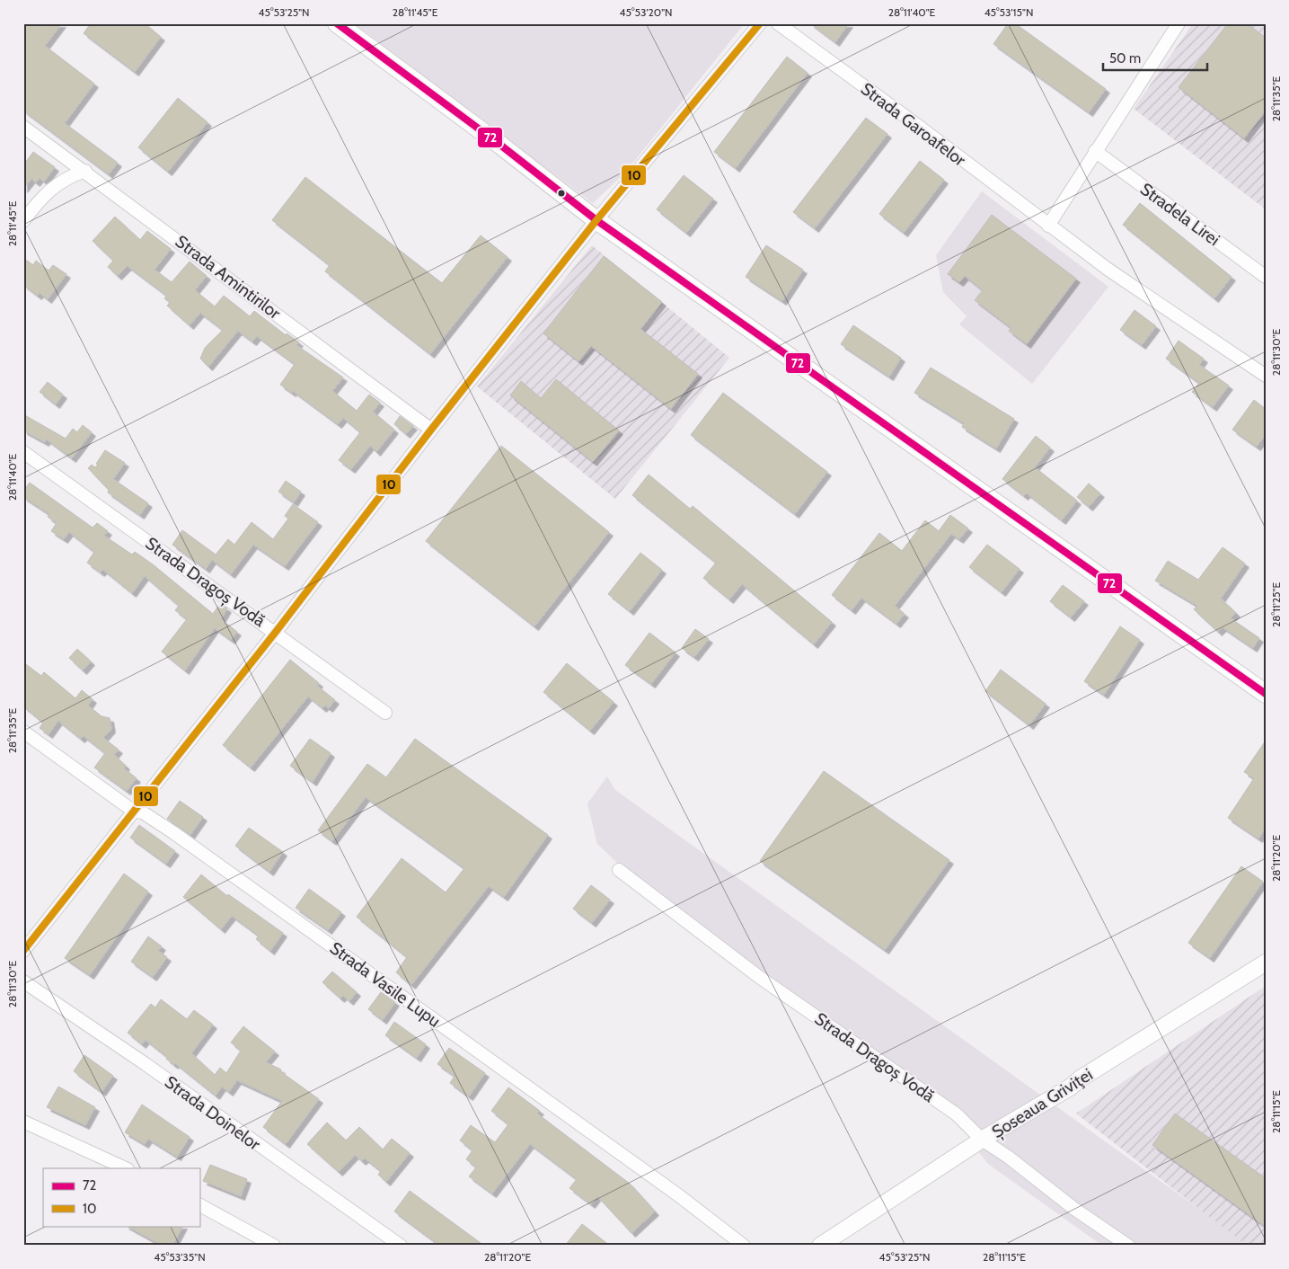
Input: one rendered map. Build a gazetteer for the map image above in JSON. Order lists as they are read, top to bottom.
{
  "streets": {
    "street": [
      "Strada Garoafelor",
      "Stradela Lirei",
      "Strada Amintirilor",
      "Strada Dragoș Vodă",
      "Strada Vasile Lupu",
      "Șoseaua Griviţei",
      "Strada Doinelor"
    ]
  },
  "crossings": [
    ["Strada Dragoș Vodă", "Șoseaua Griviţei"]
  ],
  "lines": ["transit line 72", "transit line 10"],
  "legend": ["72", "10"],
  "scale_bar": "50 m",
  "coordinates": [
    "45°53'25\"N",
    "28°11'45\"E",
    "45°53'20\"N",
    "28°11'40\"E",
    "45°53'15\"N",
    "28°11'35\"E",
    "28°11'30\"E",
    "28°11'25\"E",
    "28°11'20\"E",
    "28°11'15\"E",
    "45°53'35\"N"
  ]
}
